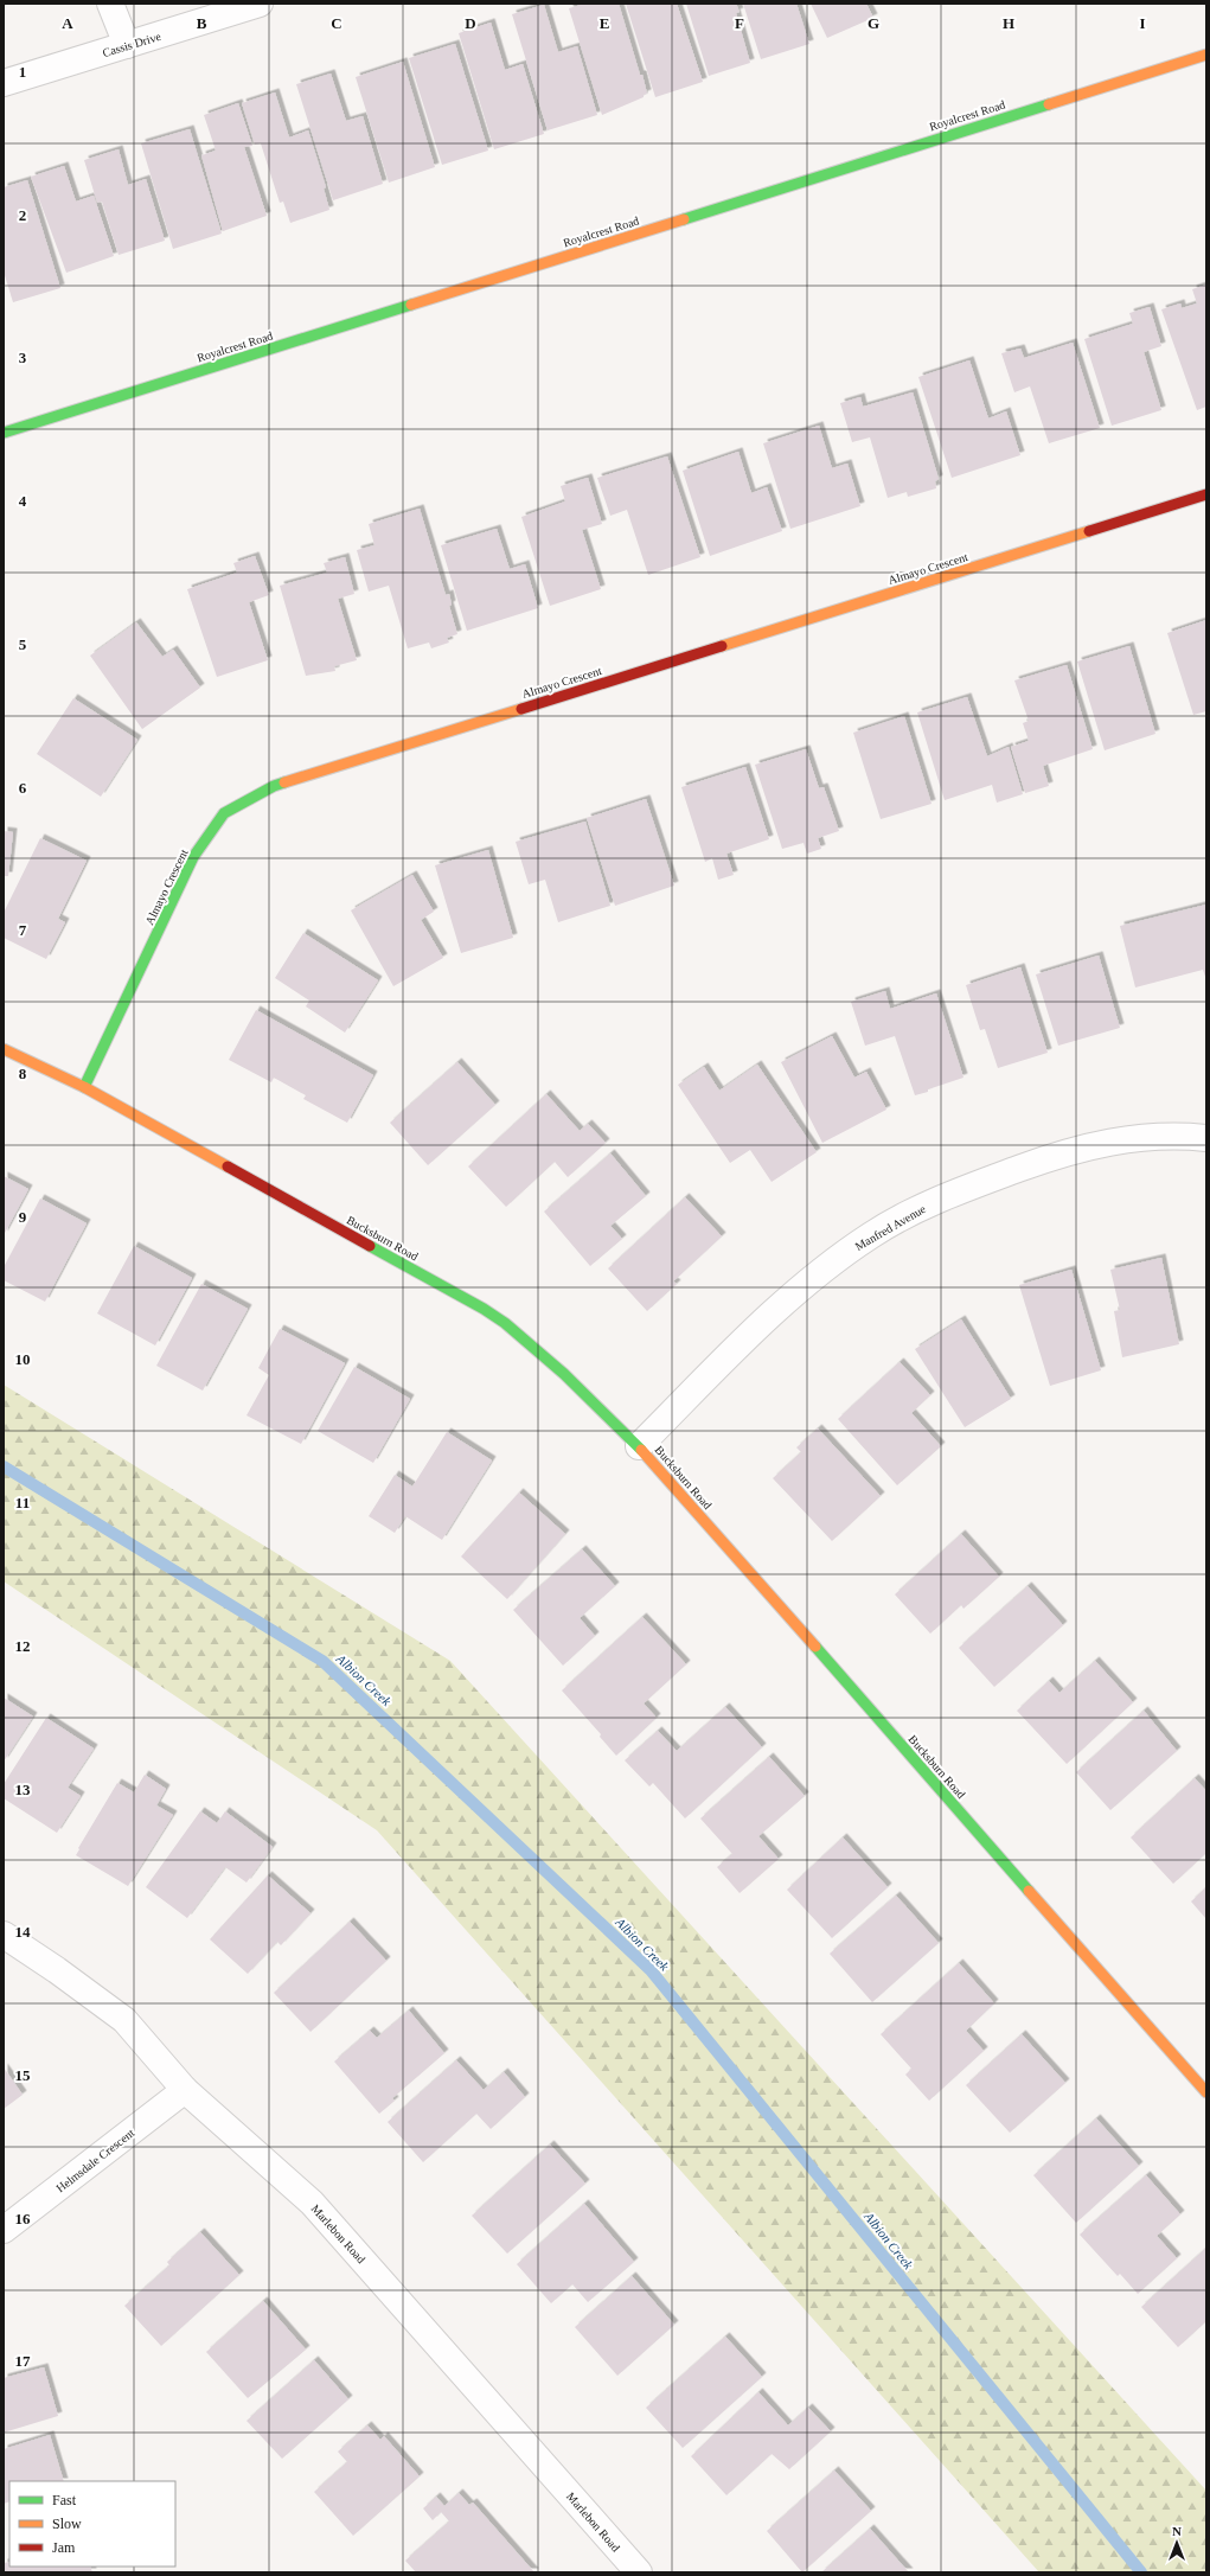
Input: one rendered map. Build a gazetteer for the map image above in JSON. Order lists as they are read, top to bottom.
{
  "streets": {
    "street": [
      "Cassis Drive",
      "Royalcrest Road",
      "Almayo Crescent",
      "Manfred Avenue",
      "Bucksburn Road",
      "Helmsdale Crescent",
      "Marlebon Road"
    ]
  },
  "crossings": [
    ["Almayo Crescent", "Bucksburn Road"],
    ["Manfred Avenue", "Bucksburn Road"],
    ["Helmsdale Crescent", "Marlebon Road"]
  ],
  "water": ["Albion Creek"],
  "legend": ["Fast", "Slow", "Jam"],
  "north": "top",
  "grid": {
    "columns": [
      "A",
      "B",
      "C",
      "D",
      "E",
      "F",
      "G",
      "H",
      "I"
    ],
    "rows": [
      "1",
      "2",
      "3",
      "4",
      "5",
      "6",
      "7",
      "8",
      "9",
      "10",
      "11",
      "12",
      "13",
      "14",
      "15",
      "16",
      "17"
    ]
  }
}
